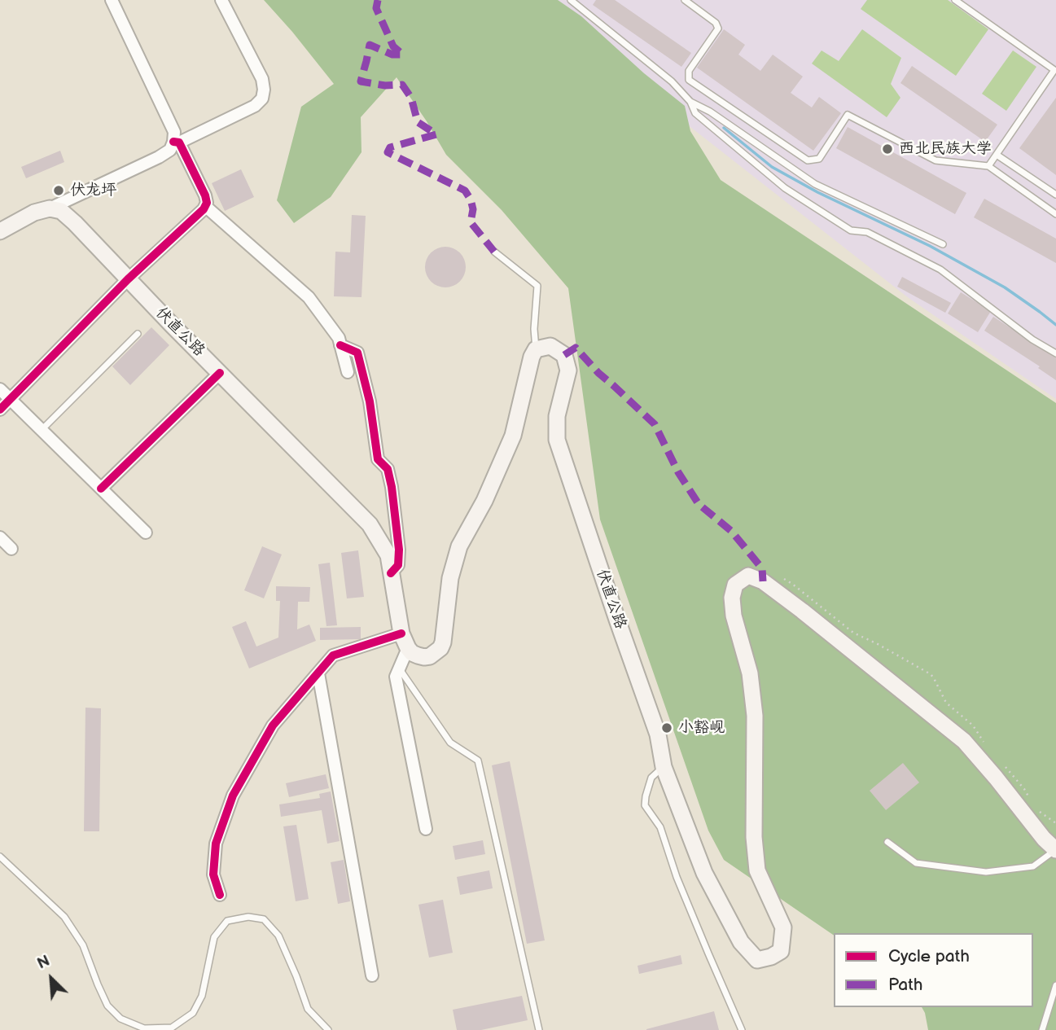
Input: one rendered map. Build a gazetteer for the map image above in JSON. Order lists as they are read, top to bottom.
{
  "streets": {
    "main road": ["伏直公路"]
  },
  "places": ["西北民族大学", "伏龙坪", "小豁岘"],
  "legend": ["Cycle path", "Path"],
  "north": "top left"
}
